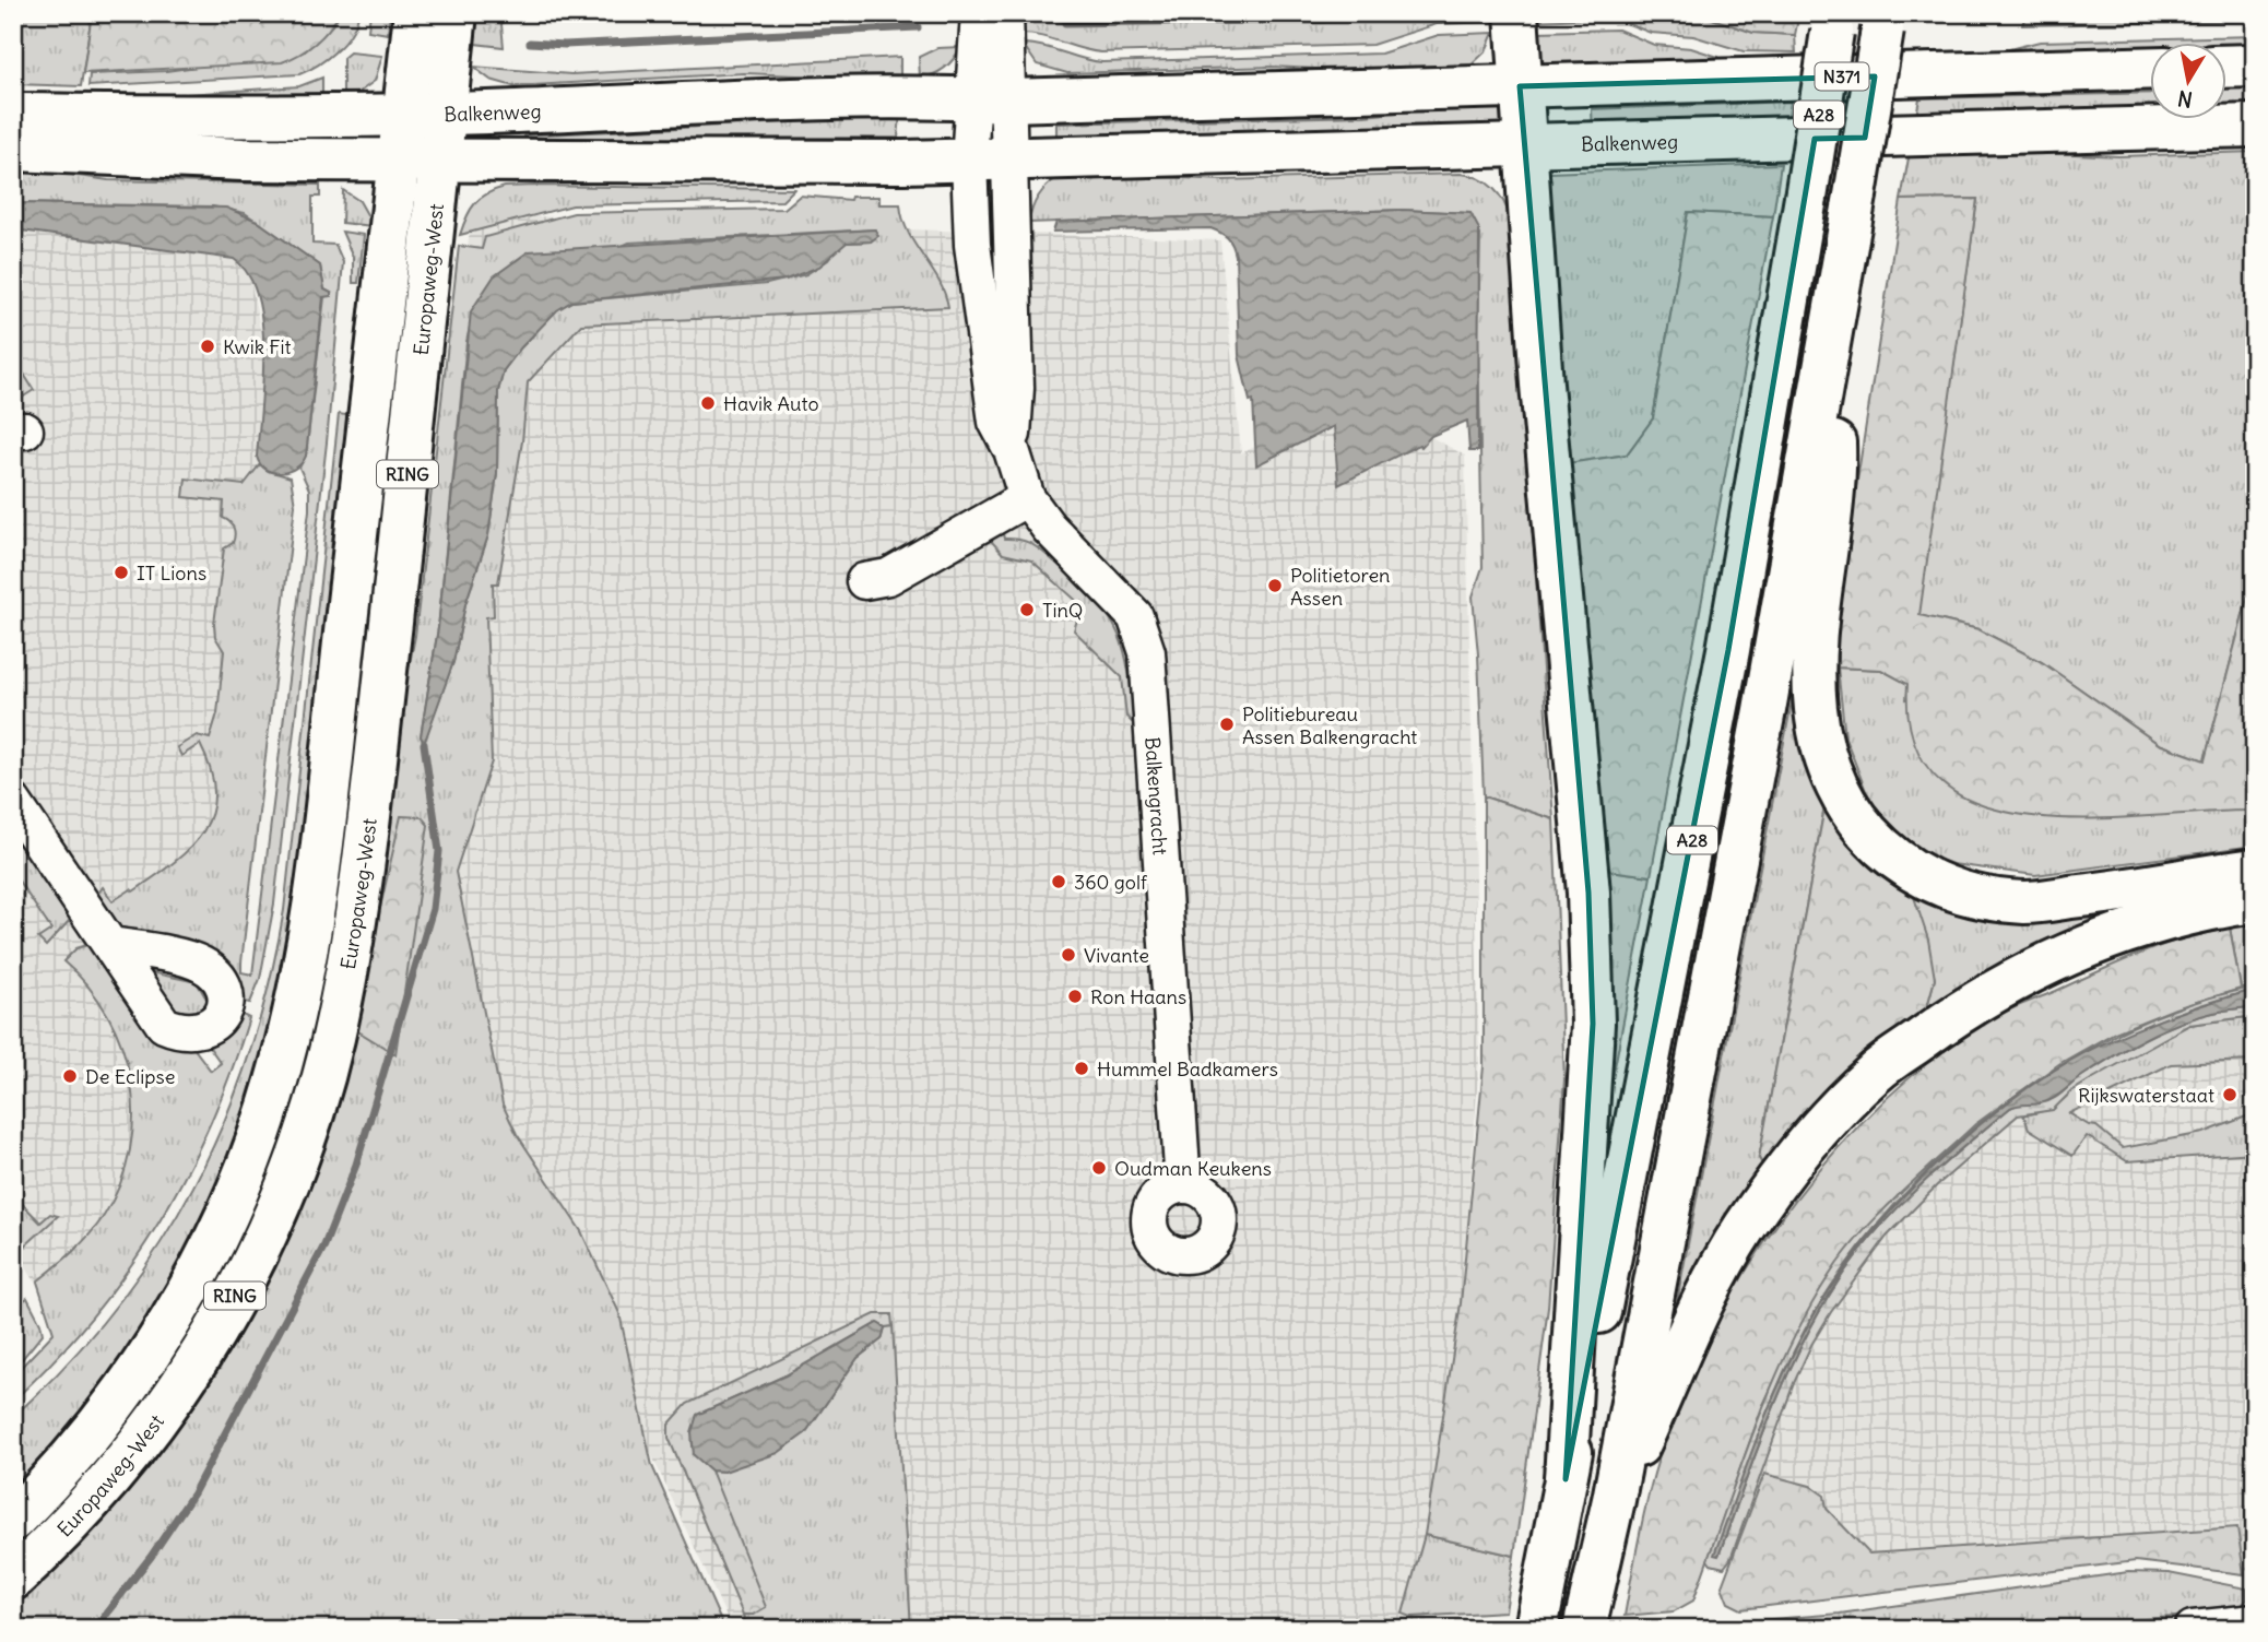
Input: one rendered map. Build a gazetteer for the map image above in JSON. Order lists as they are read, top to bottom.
{
  "streets": {
    "main road": [
      "N371",
      "Balkenweg",
      "A28",
      "Europaweg-West",
      "RING"
    ],
    "street": ["Balkengracht"]
  },
  "crossings": [
    ["Balkenweg", "A28"],
    ["Balkenweg", "Europaweg-West"],
    ["Balkenweg", "RING"],
    ["Balkenweg", "Balkengracht"],
    ["Europaweg-West", "RING"]
  ],
  "places": [
    "Kwik Fit",
    "Havik Auto",
    "IT Lions",
    "Politietoren Assen",
    "TinQ",
    "Politiebureau Assen Balkengracht",
    "360 golf",
    "Vivante",
    "Ron Haans",
    "Hummel Badkamers",
    "De Eclipse",
    "Rijkswaterstaat",
    "Oudman Keukens"
  ],
  "north": "bottom"
}
